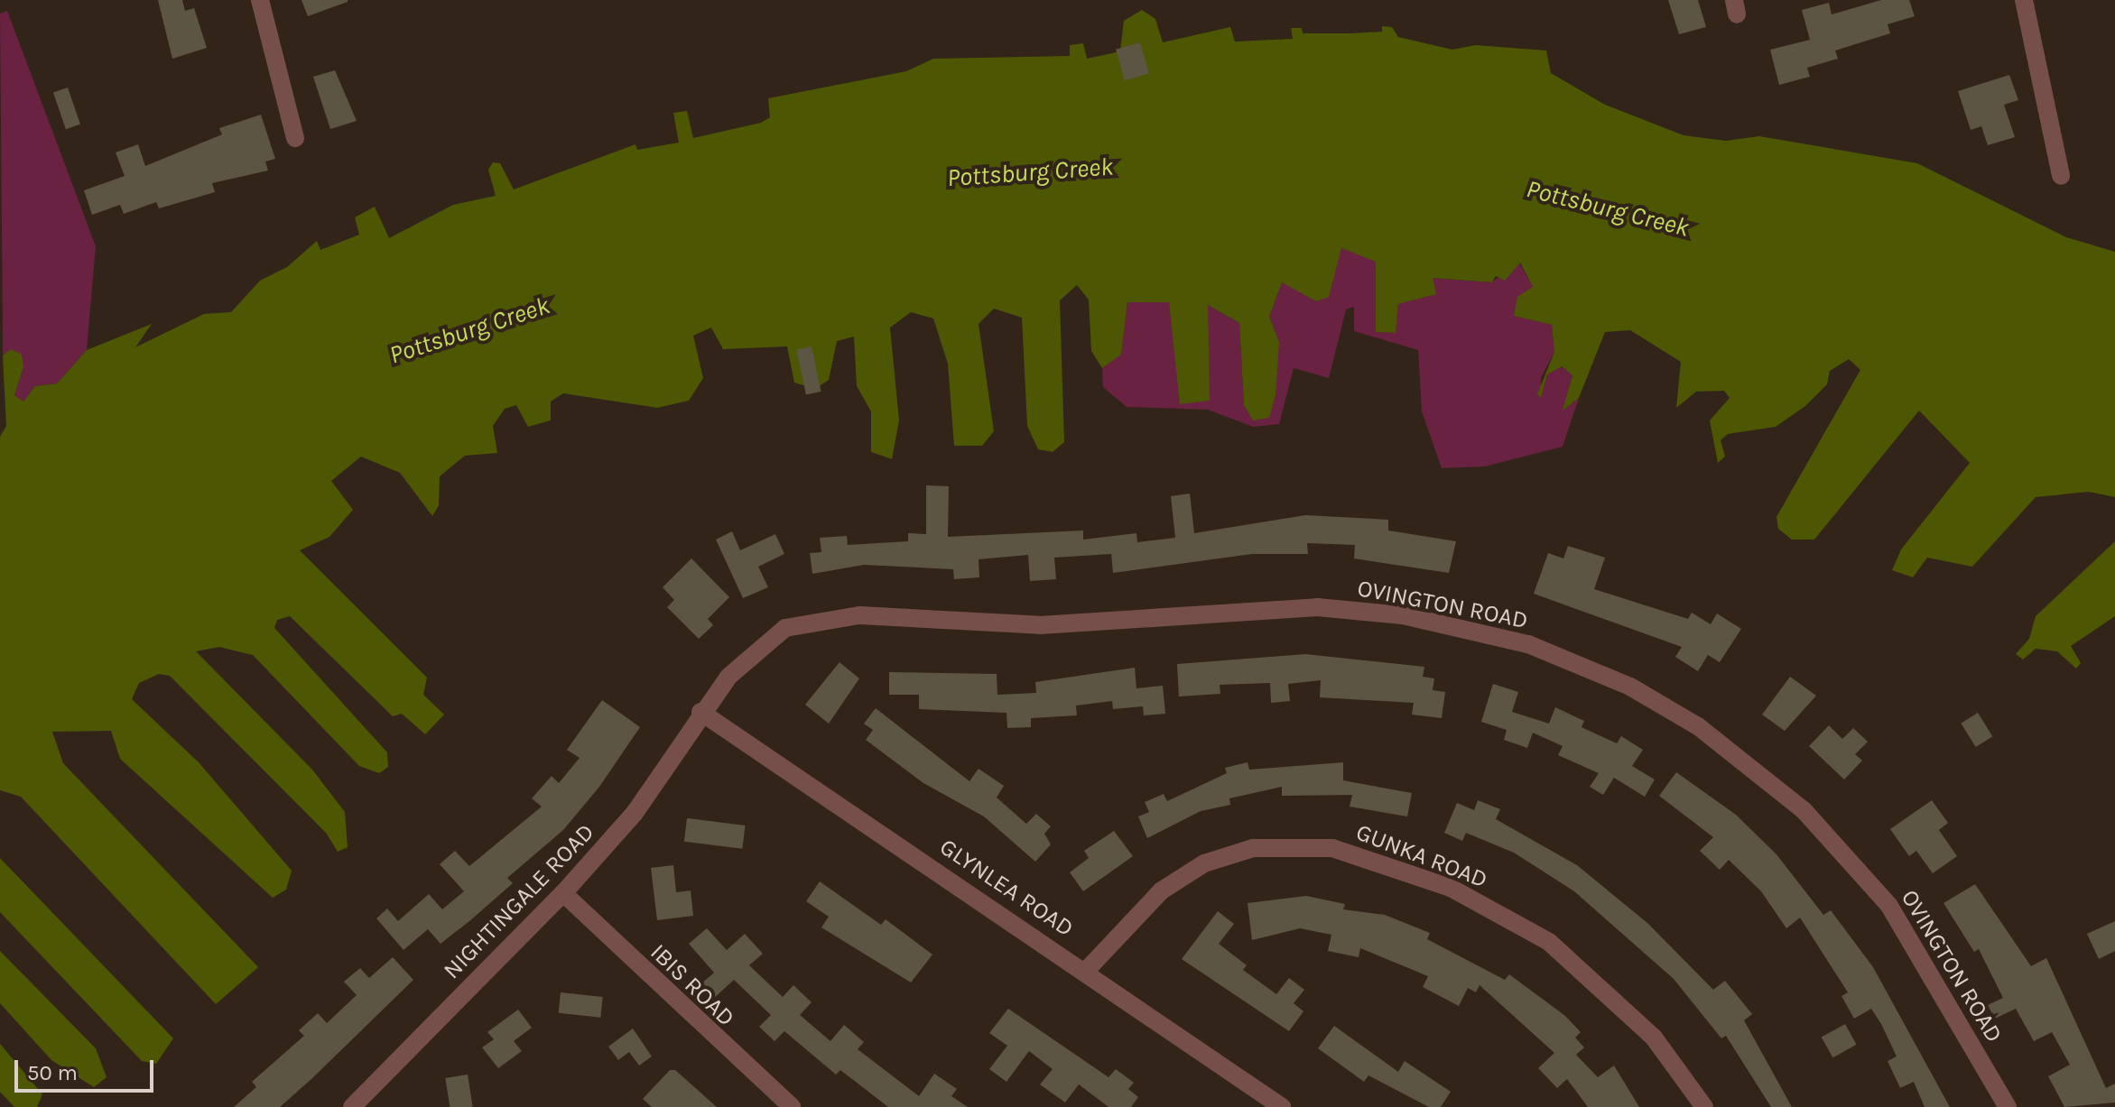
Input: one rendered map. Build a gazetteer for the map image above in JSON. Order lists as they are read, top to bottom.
{
  "streets": {
    "street": [
      "OVINGTON ROAD",
      "GUNKA ROAD",
      "GLYNLEA ROAD",
      "NIGHTINGALE ROAD",
      "IBIS ROAD"
    ]
  },
  "crossings": [
    ["OVINGTON ROAD", "GLYNLEA ROAD"],
    ["OVINGTON ROAD", "NIGHTINGALE ROAD"],
    ["GUNKA ROAD", "GLYNLEA ROAD"],
    ["GLYNLEA ROAD", "NIGHTINGALE ROAD"],
    ["NIGHTINGALE ROAD", "IBIS ROAD"]
  ],
  "water": ["Pottsburg Creek"],
  "scale_bar": "50 m"
}
